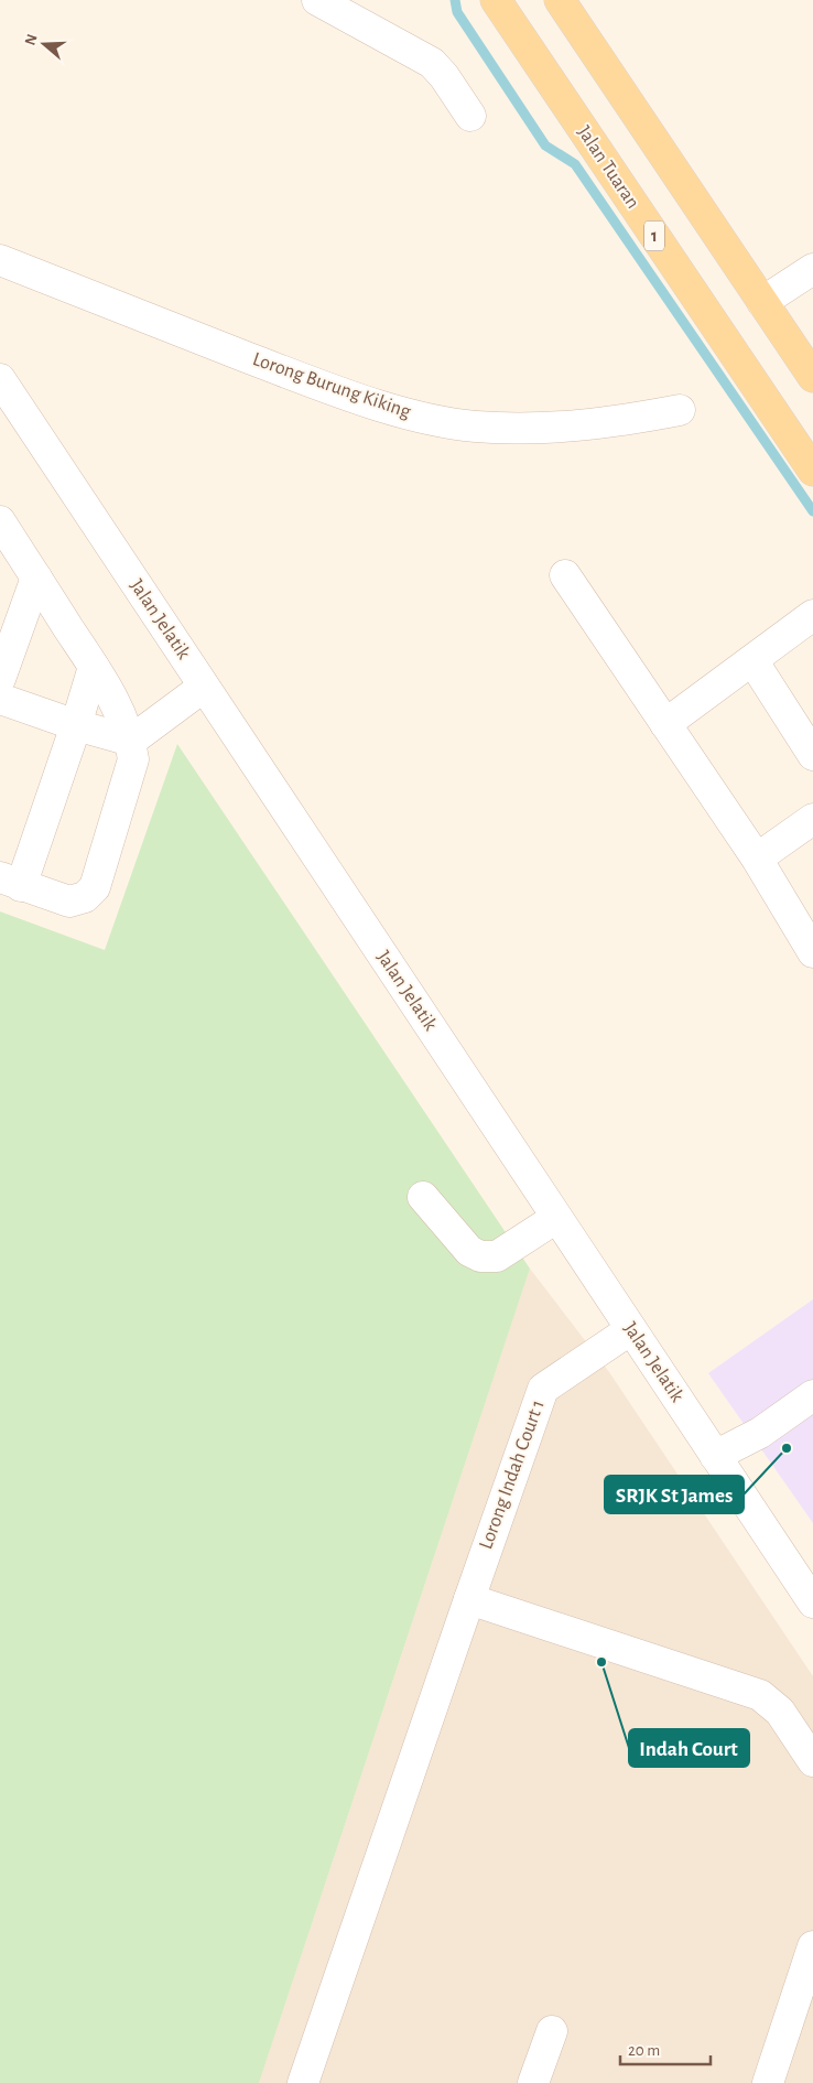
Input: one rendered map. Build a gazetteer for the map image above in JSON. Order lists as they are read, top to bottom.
{
  "streets": {
    "main road": ["Jalan Tuaran", "1"],
    "street": ["Lorong Burung Kiking", "Jalan Jelatik", "Lorong Indah Court 1"]
  },
  "crossings": [
    ["Jalan Jelatik", "Lorong Indah Court 1"]
  ],
  "places": ["SRJK St James", "Indah Court"],
  "scale_bar": "20 m",
  "north": "left"
}
